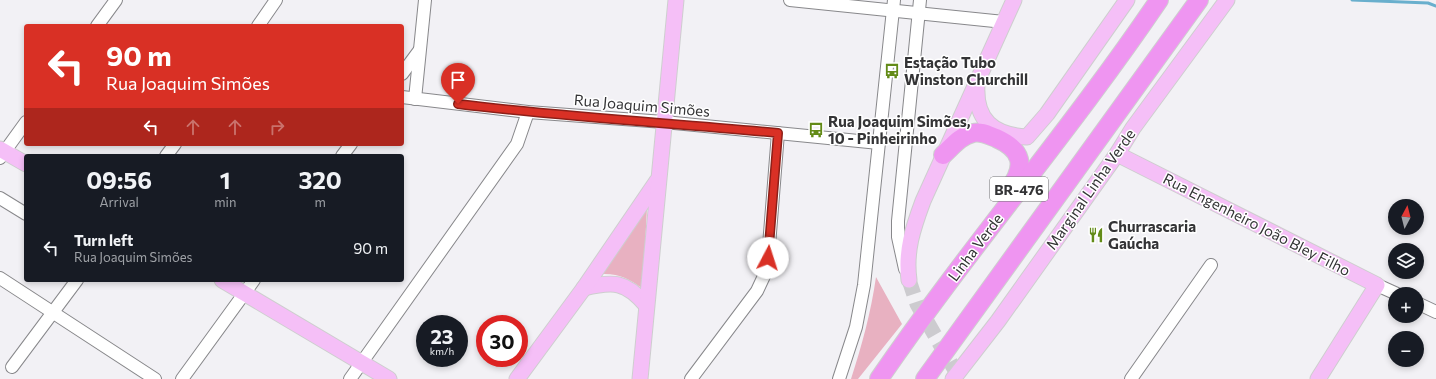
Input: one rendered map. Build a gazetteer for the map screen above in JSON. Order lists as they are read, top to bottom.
{
  "streets": {
    "highway": ["BR-476", "Linha Verde"],
    "main road": ["Marginal Linha Verde", "Rua Engenheiro João Bley Filho"],
    "street": ["Rua Joaquim Simões"]
  },
  "crossings": [
    ["Marginal Linha Verde", "Rua Engenheiro João Bley Filho"]
  ],
  "places": {
    "bus stop": ["Estação Tubo Winston Churchill", "Rua Joaquim Simões, 10 - Pinheirinho"],
    "restaurant": ["Churrascaria Gaúcha"]
  },
  "north": "top",
  "page": {
    "turn": ["90 m", "Rua Joaquim Simões"],
    "eta": [
      "09:56",
      "Arrival",
      "1",
      "min",
      "320",
      "m"
    ],
    "map_buttons": ["+", "−"],
    "list": [
      {
        "name": "Turn left",
        "note": "Rua Joaquim Simões",
        "value": "90 m"
      }
    ],
    "speed": "23 km/h",
    "limit": "30"
  }
}
